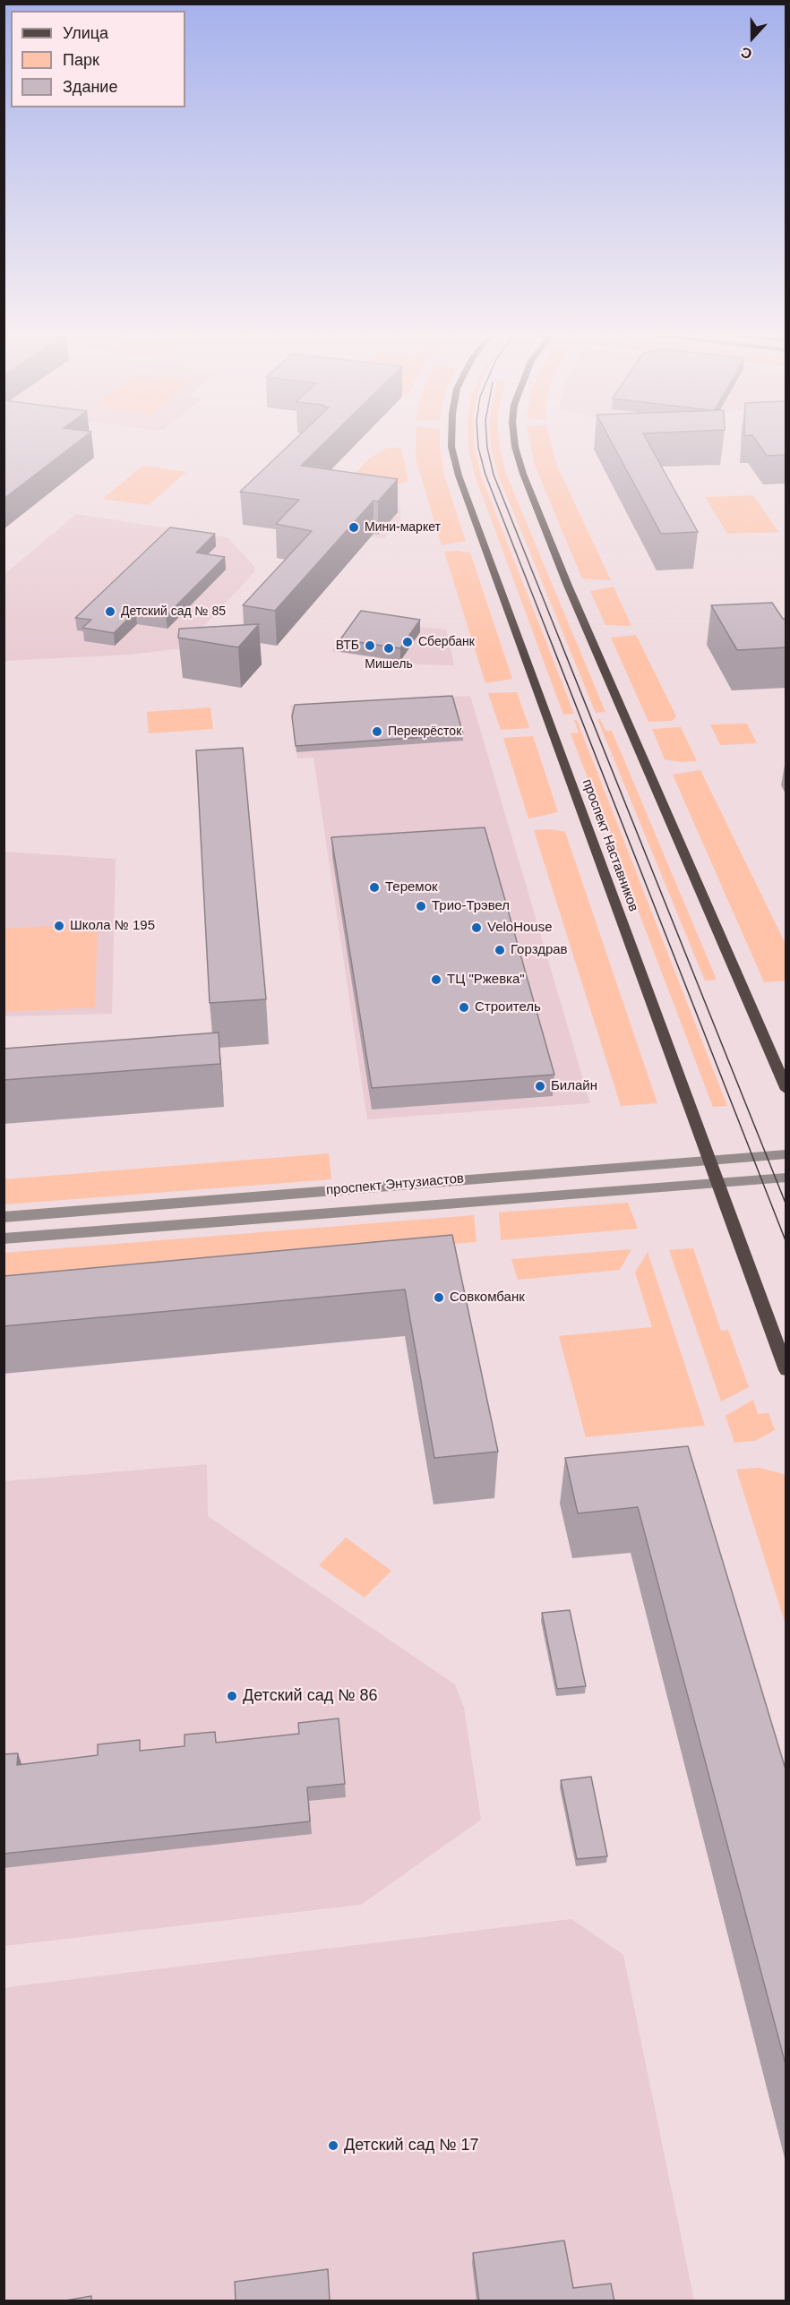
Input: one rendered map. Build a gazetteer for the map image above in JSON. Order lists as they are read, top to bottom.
{
  "streets": {
    "main road": ["проспект Наставников"],
    "street": ["проспект Энтузиастов"]
  },
  "crossings": [
    ["проспект Наставников", "проспект Энтузиастов"]
  ],
  "places": [
    "Мини-маркет",
    "Детский сад № 85",
    "Сбербанк",
    "ВТБ",
    "Мишель",
    "Перекрёсток",
    "Теремок",
    "Трио-Трэвел",
    "Школа № 195",
    "VeloHouse",
    "Горздрав",
    "ТЦ \"Ржевка\"",
    "Строитель",
    "Билайн",
    "Совкомбанк",
    "Детский сад № 86",
    "Детский сад № 17"
  ],
  "legend": ["Улица", "Парк", "Здание"],
  "north": "bottom"
}
